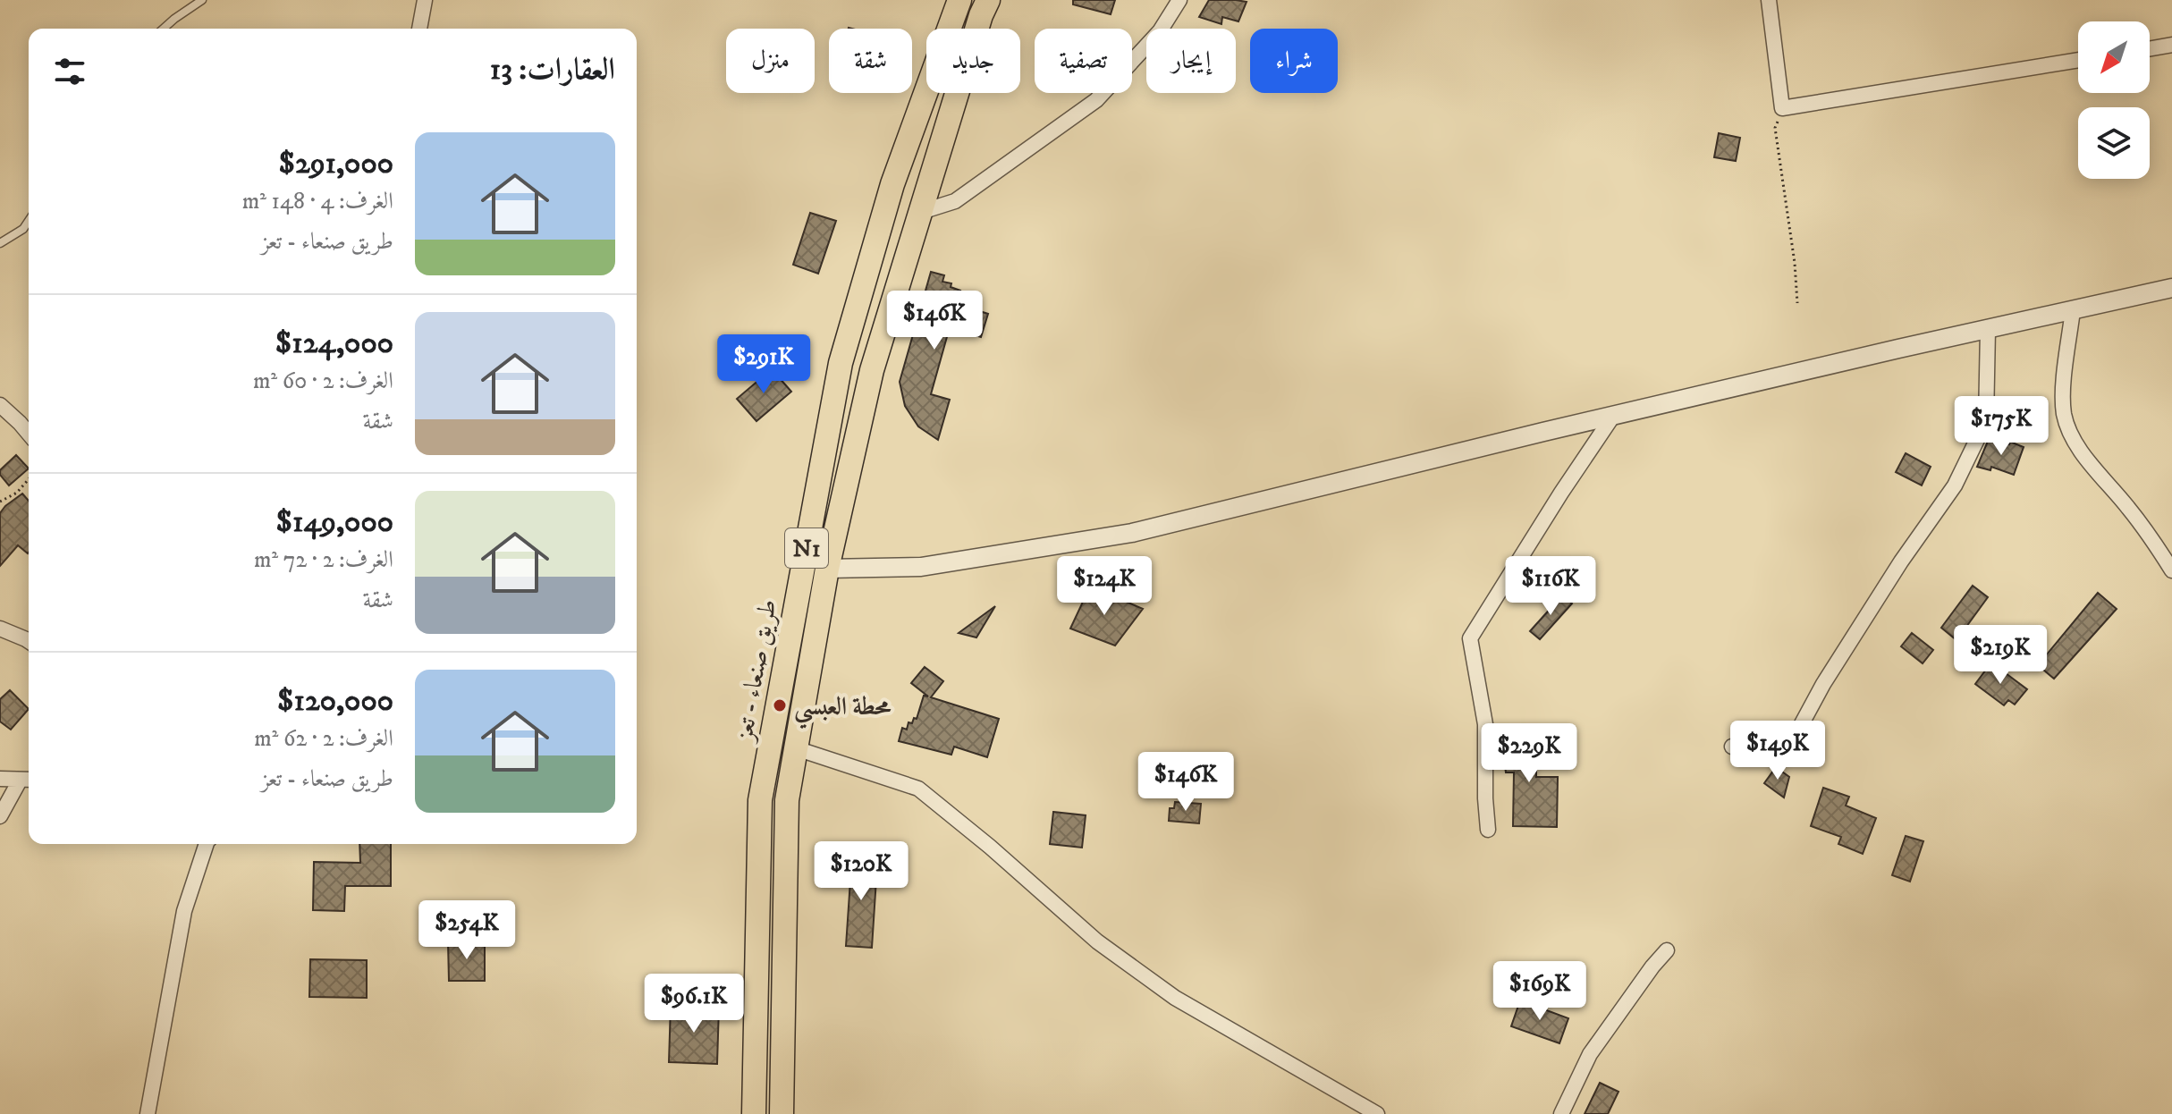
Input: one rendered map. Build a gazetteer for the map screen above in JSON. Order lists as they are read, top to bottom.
{
  "streets": {
    "highway": ["N1", "طريق صنعاء - تعز"]
  },
  "places": ["محطة العبسي"],
  "north": "bottom left",
  "page": {
    "chip": [
      "شراء",
      "إيجار",
      "تصفية",
      "جديد",
      "شقة",
      "منزل"
    ],
    "heading": "العقارات: 13",
    "list": [
      {
        "name": "$291,000",
        "note": "الغرف: 4 · 148 m² · طريق صنعاء - تعز"
      },
      {
        "name": "$124,000",
        "note": "الغرف: 2 · 60 m² · شقة"
      },
      {
        "name": "$149,000",
        "note": "الغرف: 2 · 72 m² · شقة"
      },
      {
        "name": "$120,000",
        "note": "الغرف: 2 · 62 m² · طريق صنعاء - تعز"
      }
    ],
    "price": [
      "$146K",
      "$291K",
      "$175K",
      "$124K",
      "$116K",
      "$219K",
      "$149K",
      "$229K",
      "$146K",
      "$120K",
      "$254K",
      "$169K",
      "$96.1K"
    ]
  }
}
